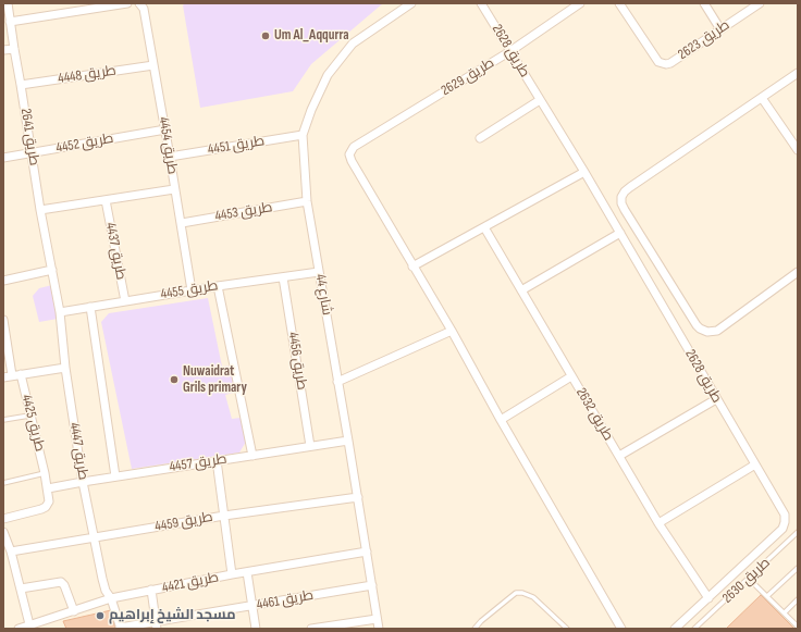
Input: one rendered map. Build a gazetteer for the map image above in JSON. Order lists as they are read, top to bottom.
{
  "streets": {
    "street": [
      "طريق 2623",
      "طريق 2628",
      "طريق 4448",
      "طريق 2629",
      "طريق 2641",
      "طريق 4452",
      "طريق 4454",
      "طريق 4451",
      "طريق 4453",
      "طريق 4437",
      "طريق 4455",
      "شارع 44",
      "طريق 4456",
      "طريق 2632",
      "طريق 4425",
      "طريق 4447",
      "طريق 4457",
      "طريق 4459",
      "طريق 4421",
      "طريق 4461"
    ],
    "lane": ["طريق 2630"]
  },
  "crossings": [
    ["طريق 2628", "طريق 2629"],
    ["طريق 2628", "طريق 2632"],
    ["طريق 4448", "طريق 2641"],
    ["طريق 4448", "طريق 4454"],
    ["طريق 2641", "طريق 4452"],
    ["طريق 2641", "طريق 4447"],
    ["طريق 4452", "طريق 4454"],
    ["طريق 4454", "طريق 4451"],
    ["طريق 4454", "طريق 4453"],
    ["طريق 4454", "طريق 4455"],
    ["طريق 4451", "شارع 44"],
    ["طريق 4453", "شارع 44"],
    ["طريق 4437", "طريق 4455"],
    ["طريق 4455", "شارع 44"],
    ["طريق 4455", "طريق 4456"],
    ["طريق 4455", "طريق 4447"],
    ["شارع 44", "طريق 4457"],
    ["شارع 44", "طريق 4459"],
    ["شارع 44", "طريق 4421"],
    ["شارع 44", "طريق 4461"],
    ["طريق 4456", "طريق 4457"],
    ["طريق 4425", "طريق 4457"],
    ["طريق 4447", "طريق 4457"],
    ["طريق 4447", "طريق 4459"],
    ["طريق 4447", "طريق 4421"],
    ["طريق 4447", "طريق 4461"]
  ],
  "places": ["Um Al_Aqqurra", "Nuwaidrat Grils primary", "مسجد الشيخ إبراهيم"]
}
